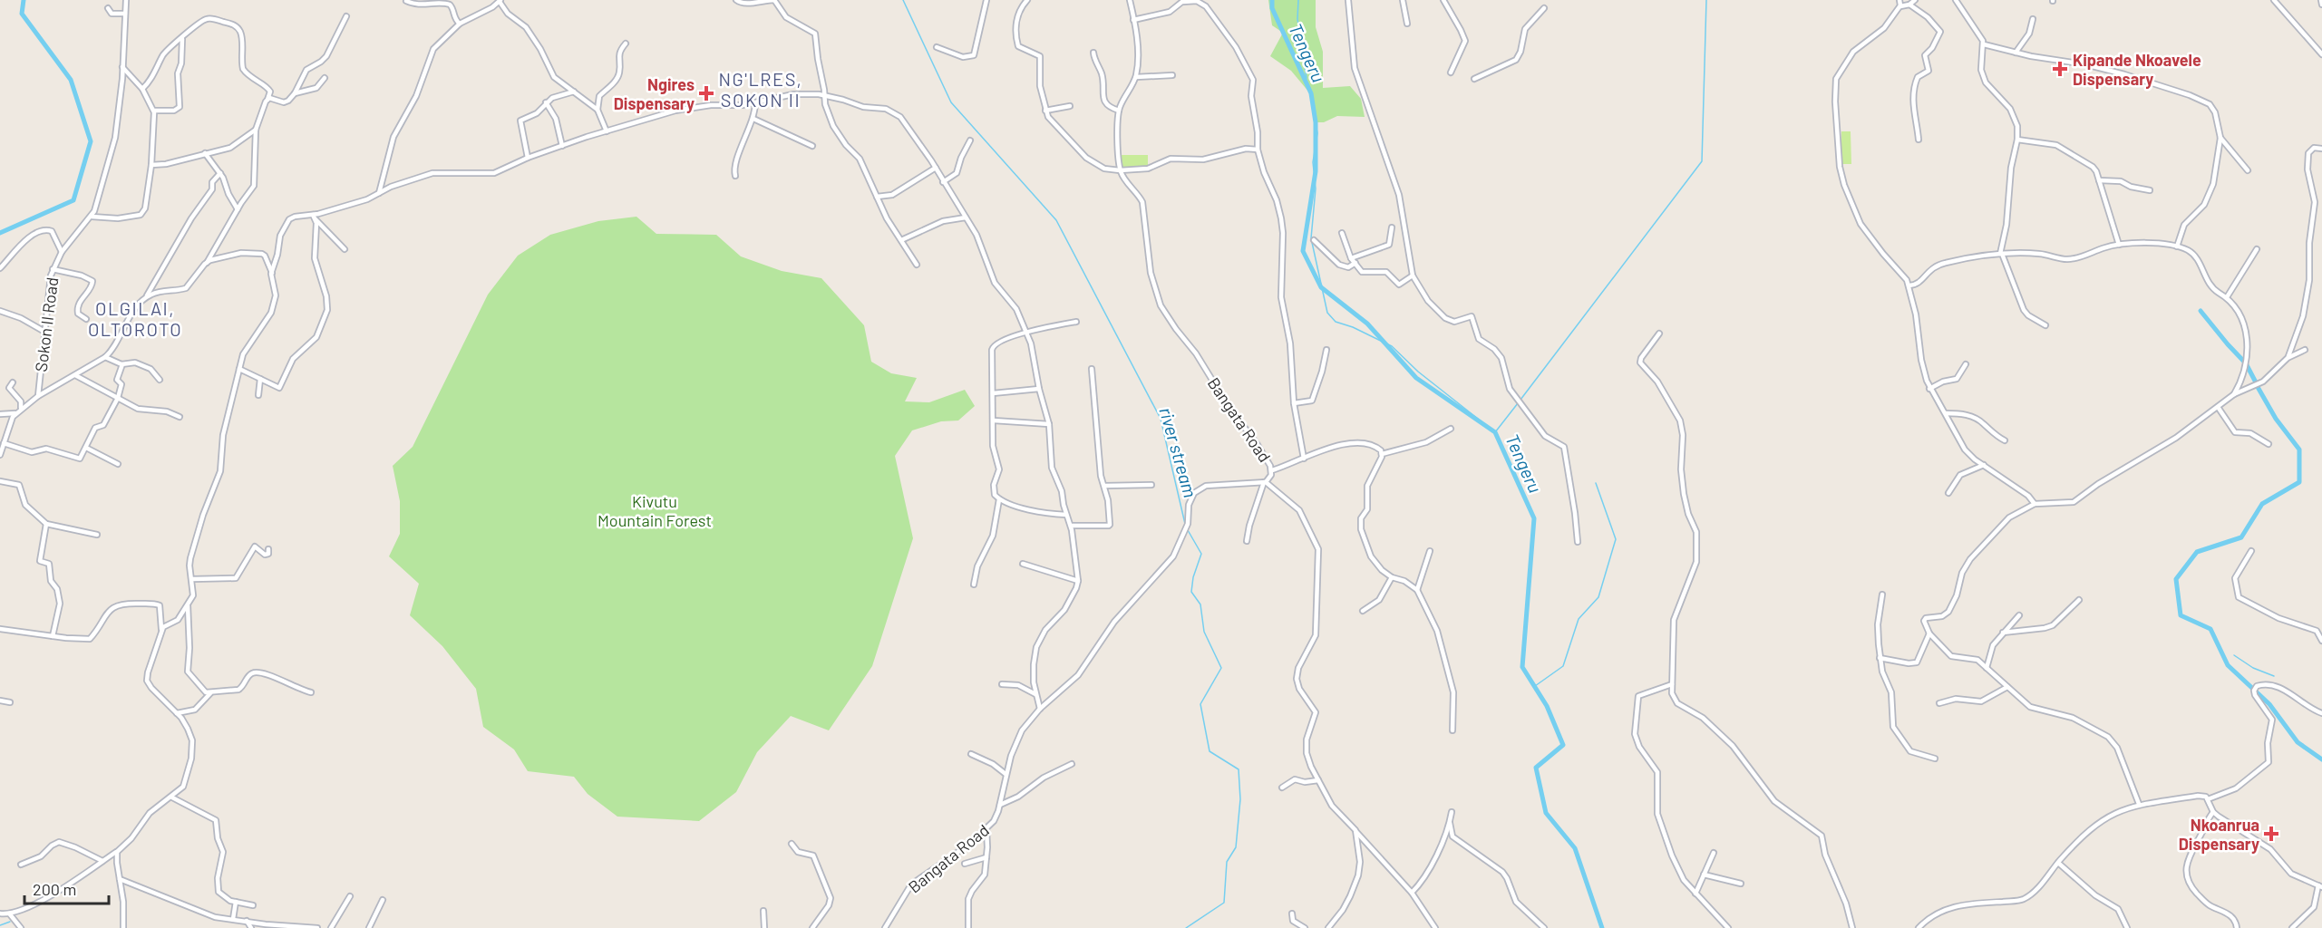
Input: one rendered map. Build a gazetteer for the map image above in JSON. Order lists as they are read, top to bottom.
{
  "streets": {
    "street": ["Sokon II Road", "Bangata Road"]
  },
  "districts": ["NG'LRES, SOKON II", "OLGILAI, OLTOROTO"],
  "water": ["Tengeru", "river stream"],
  "parks": ["Kivutu Mountain Forest"],
  "places": {
    "health": ["Kipande Nkoavele Dispensary", "Ngires Dispensary", "Nkoanrua Dispensary"]
  },
  "scale_bar": "200 m"
}
